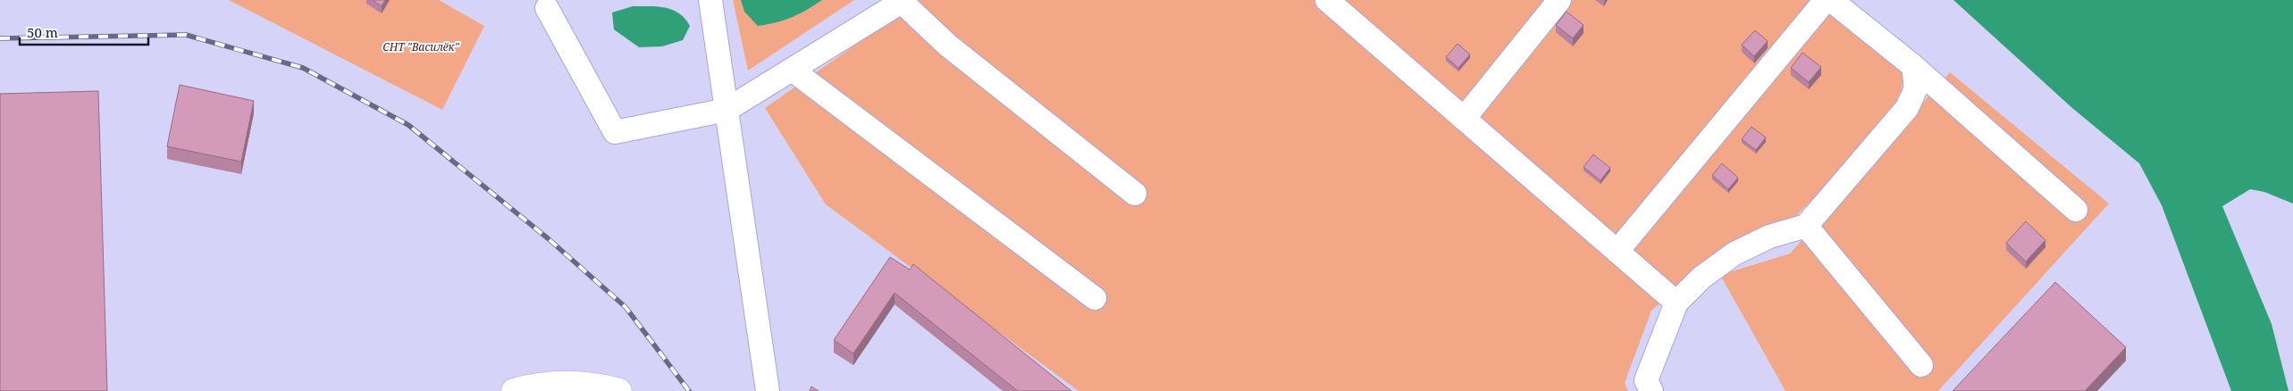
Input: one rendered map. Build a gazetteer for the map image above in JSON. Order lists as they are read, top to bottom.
{
  "parks": ["СНТ \"Василёк\""],
  "scale_bar": "50 m"
}
